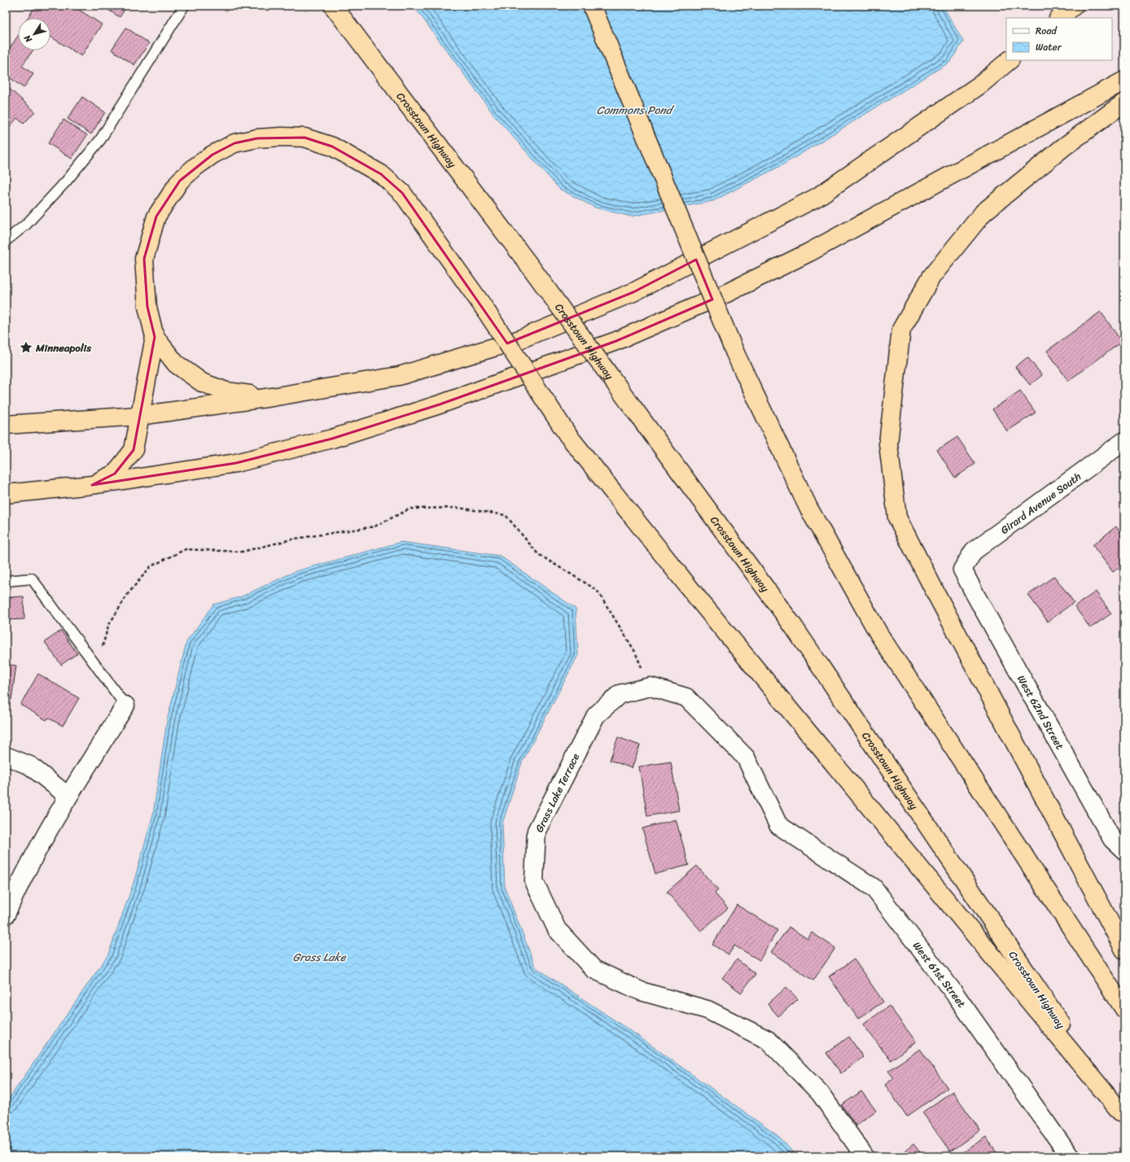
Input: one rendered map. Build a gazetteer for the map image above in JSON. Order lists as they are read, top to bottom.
{
  "streets": {
    "highway": ["Crosstown Highway"],
    "street": [
      "Girard Avenue South",
      "West 62nd Street",
      "Grass Lake Terrace",
      "West 61st Street"
    ]
  },
  "crossings": [
    ["Girard Avenue South", "West 62nd Street"],
    ["Grass Lake Terrace", "West 61st Street"]
  ],
  "water": ["Commons Pond", "Grass Lake"],
  "places": {
    "place": ["Minneapolis"]
  },
  "legend": ["Road", "Water"],
  "north": "bottom left"
}
